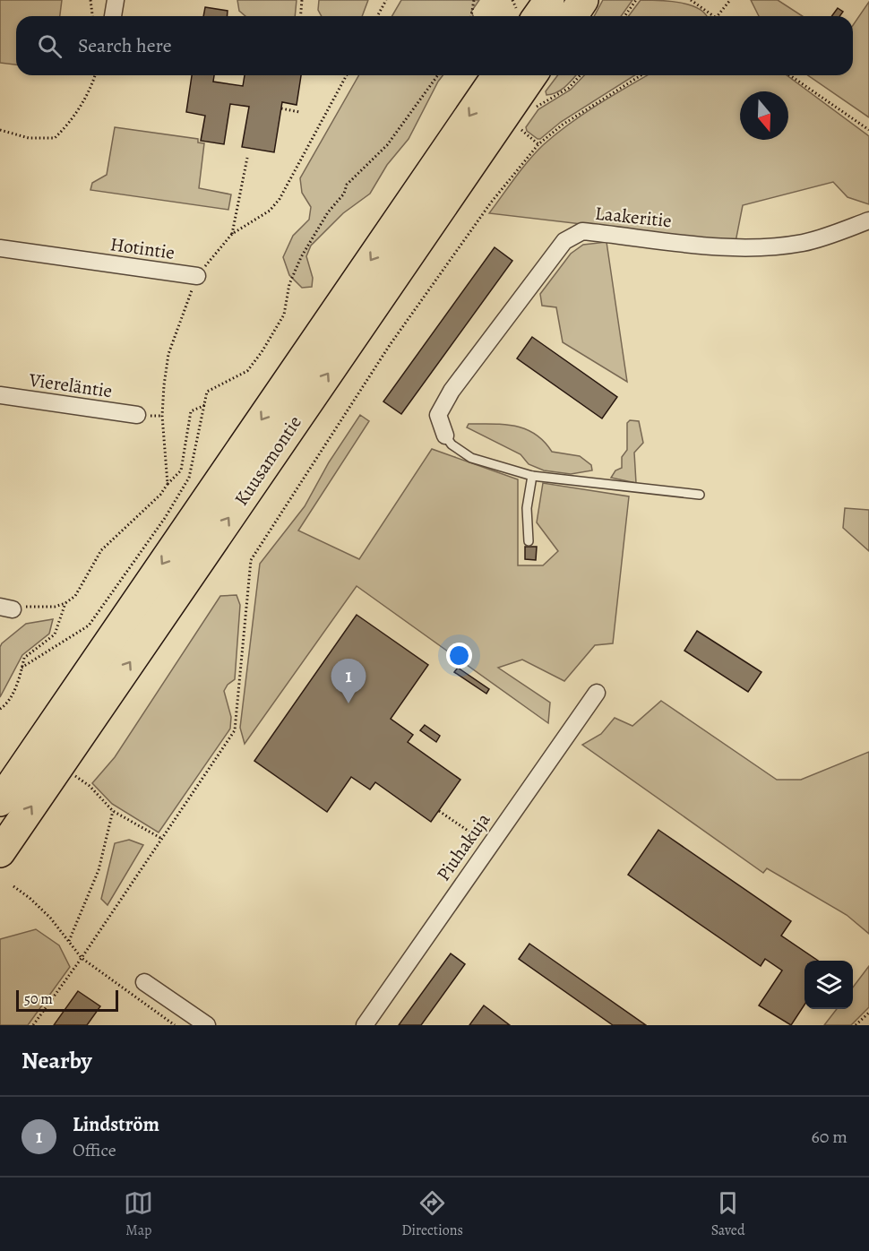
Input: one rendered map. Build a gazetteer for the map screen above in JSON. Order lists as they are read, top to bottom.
{
  "streets": {
    "highway": ["Kuusamontie"],
    "street": [
      "Laakeritie",
      "Hotintie",
      "Viereläntie",
      "Piuhakuja"
    ]
  },
  "scale_bar": "50 m",
  "north": "bottom",
  "page": {
    "search": "Search here",
    "pins": "1",
    "scale": "50 m",
    "heading": "Nearby",
    "list": [
      {
        "mark": "1",
        "name": "Lindström",
        "note": "Office",
        "value": "60 m"
      }
    ],
    "nav": ["Map", "Directions", "Saved"]
  }
}
